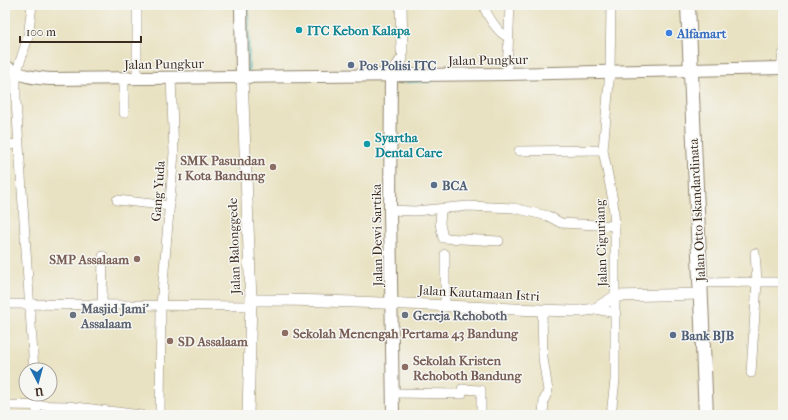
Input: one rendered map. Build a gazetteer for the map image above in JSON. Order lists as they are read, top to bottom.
{
  "streets": {
    "main road": ["Jalan Pungkur", "Jalan Otto Iskandardinata", "Jalan Dewi Sartika"],
    "street": [
      "Gang Yuda",
      "Jalan Ciguriang",
      "Jalan Balonggede",
      "Jalan Kautamaan Istri"
    ]
  },
  "crossings": [
    ["Jalan Pungkur", "Gang Yuda"],
    ["Jalan Pungkur", "Jalan Otto Iskandardinata"],
    ["Jalan Pungkur", "Jalan Dewi Sartika"],
    ["Jalan Pungkur", "Jalan Ciguriang"],
    ["Jalan Pungkur", "Jalan Balonggede"],
    ["Jalan Dewi Sartika", "Jalan Kautamaan Istri"],
    ["Jalan Ciguriang", "Jalan Kautamaan Istri"],
    ["Jalan Balonggede", "Jalan Kautamaan Istri"]
  ],
  "places": [
    "ITC Kebon Kalapa",
    "Alfamart",
    "Pos Polisi ITC",
    "Syartha Dental Care",
    "SMK Pasundan 1 Kota Bandung",
    "BCA",
    "SMP Assalaam",
    "Masjid Jami' Assalaam",
    "Gereja Rehoboth",
    "Sekolah Menengah Pertama 43 Bandung",
    "Bank BJB",
    "SD Assalaam",
    "Sekolah Kristen Rehoboth Bandung"
  ],
  "scale_bar": "100 m",
  "north": "bottom"
}
